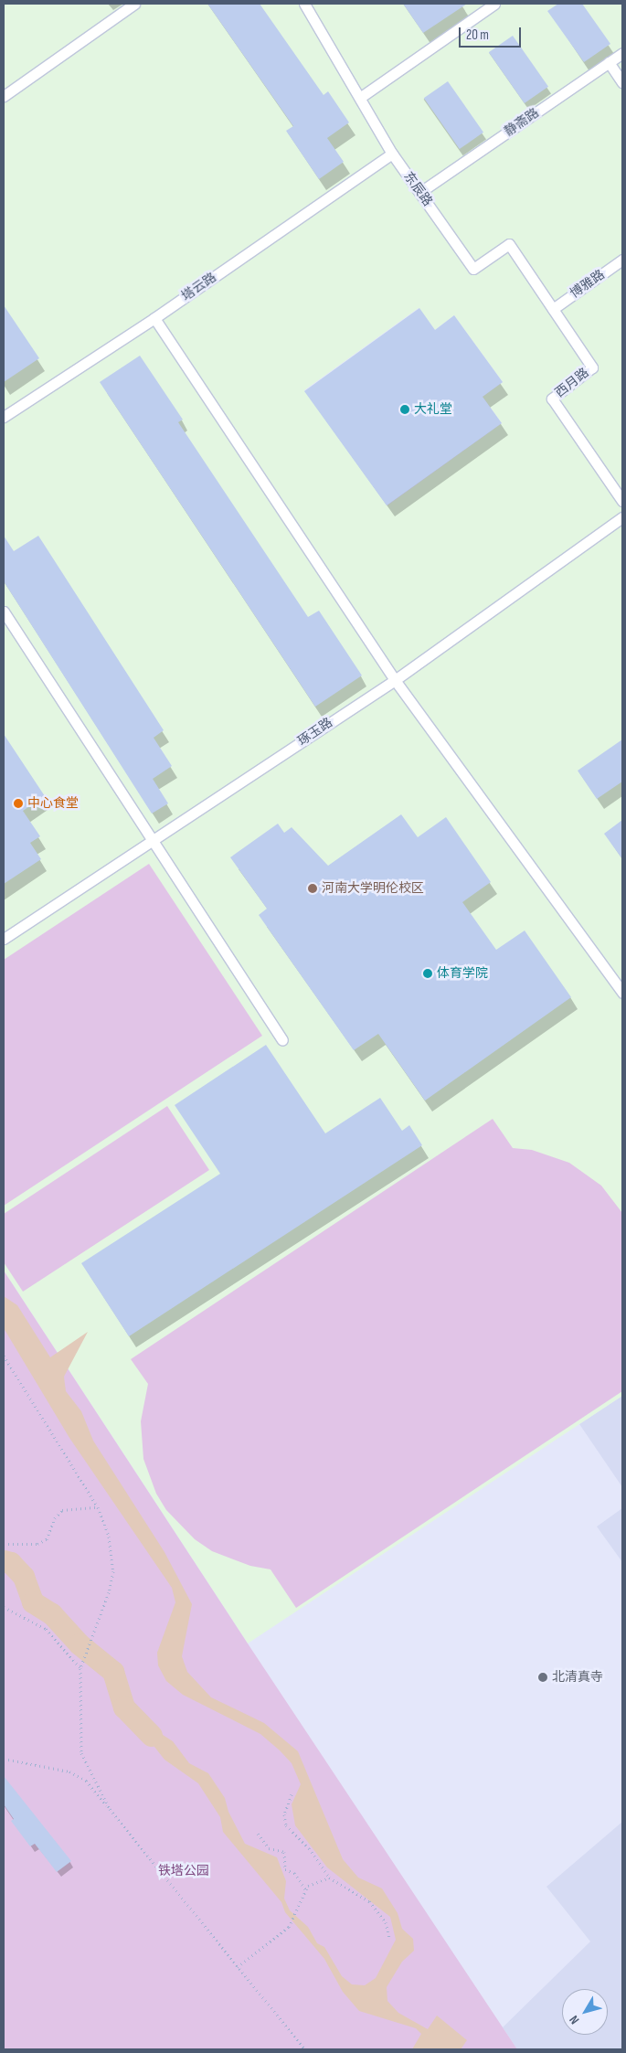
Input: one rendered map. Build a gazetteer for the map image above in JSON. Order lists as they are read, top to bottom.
{
  "streets": {
    "lane": [
      "静斋路",
      "东辰路",
      "博雅路",
      "塔云路",
      "西月路",
      "琢玉路"
    ]
  },
  "crossings": [
    ["静斋路", "东辰路"],
    ["东辰路", "博雅路"],
    ["东辰路", "塔云路"],
    ["东辰路", "西月路"],
    ["博雅路", "西月路"]
  ],
  "parks": ["铁塔公园"],
  "places": [
    "大礼堂",
    "中心食堂",
    "河南大学明伦校区",
    "体育学院",
    "北清真寺"
  ],
  "scale_bar": "20 m",
  "north": "bottom left"
}
